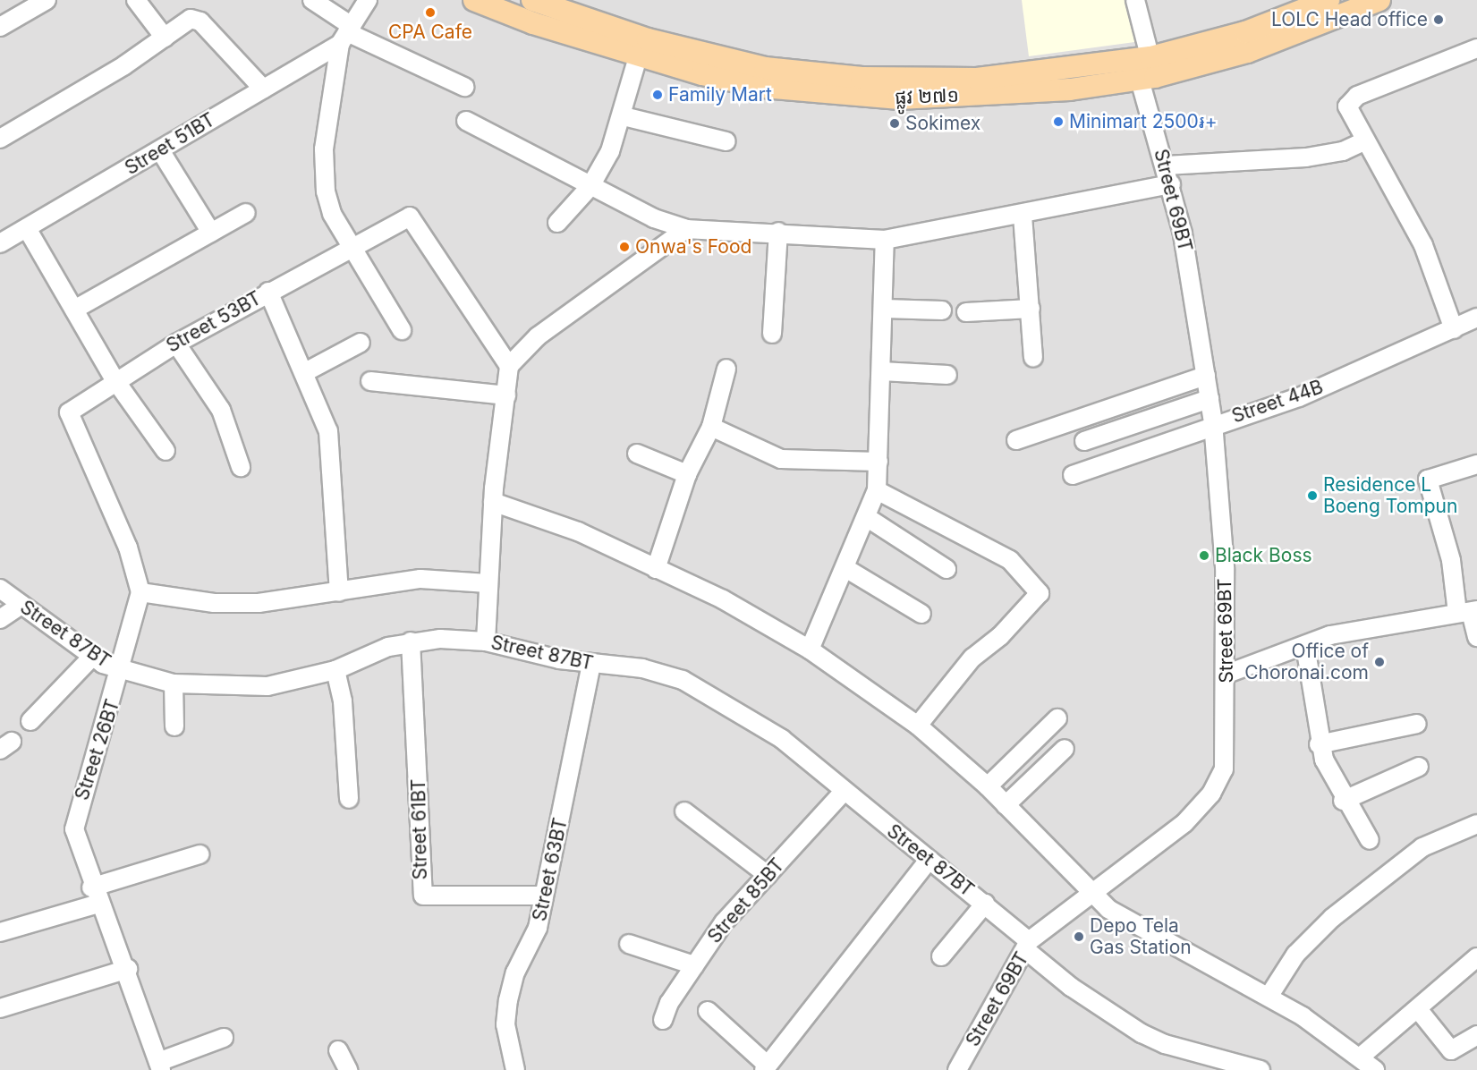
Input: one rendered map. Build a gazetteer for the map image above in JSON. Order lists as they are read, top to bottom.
{
  "streets": {
    "main road": ["ផ្លូវ ២៧១"],
    "street": [
      "Street 51BT",
      "Street 69BT",
      "Street 53BT",
      "Street 44B",
      "Street 87BT",
      "Street 26BT",
      "Street 61BT",
      "Street 63BT",
      "Street 85BT"
    ]
  },
  "crossings": [
    ["ផ្លូវ ២៧១", "Street 69BT"],
    ["Street 69BT", "Street 44B"],
    ["Street 69BT", "Street 87BT"],
    ["Street 53BT", "Street 26BT"],
    ["Street 87BT", "Street 26BT"],
    ["Street 87BT", "Street 61BT"],
    ["Street 87BT", "Street 63BT"],
    ["Street 87BT", "Street 85BT"],
    ["Street 61BT", "Street 63BT"]
  ],
  "places": [
    "CPA Cafe",
    "LOLC Head office",
    "Family Mart",
    "Minimart 2500៛+",
    "Sokimex",
    "Onwa's Food",
    "Residence L Boeng Tompun",
    "Black Boss",
    "Office of Choronai.com",
    "Depo Tela Gas Station"
  ]
}
